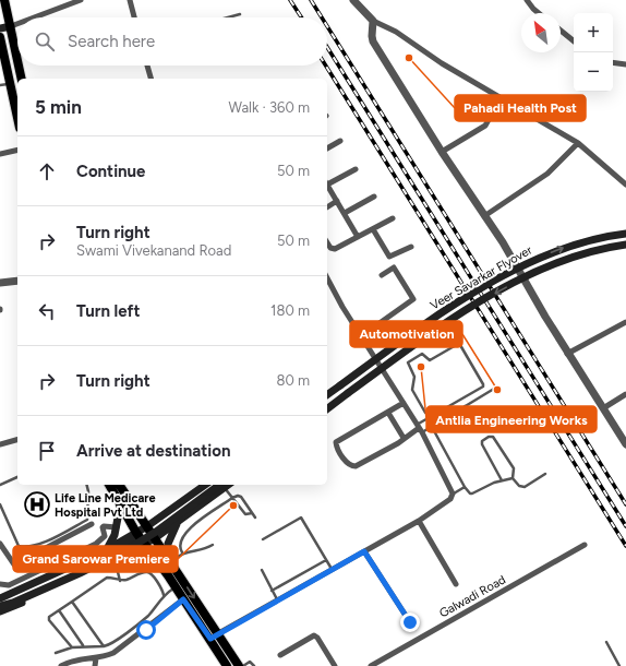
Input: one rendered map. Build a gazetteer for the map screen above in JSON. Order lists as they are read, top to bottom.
{
  "streets": {
    "main road": ["Veer Savarkar Flyover"],
    "street": ["Galwadi Road"]
  },
  "places": {
    "other": [
      "Pahadi Health Post",
      "Antlia Engineering Works",
      "Automotivation",
      "Grand Sarowar Premiere"
    ],
    "hospital": ["Life Line Medicare Hospital Pvt Ltd"]
  },
  "north": "top left",
  "page": {
    "map_buttons": ["+", "−"],
    "search": "Search here",
    "heading": ["5 min", "Walk · 360 m"],
    "list": [
      ["Continue", "50 m"],
      ["Turn right", "Swami Vivekanand Road", "50 m"],
      ["Turn left", "180 m"],
      ["Turn right", "80 m"],
      "Arrive at destination"
    ]
  }
}
